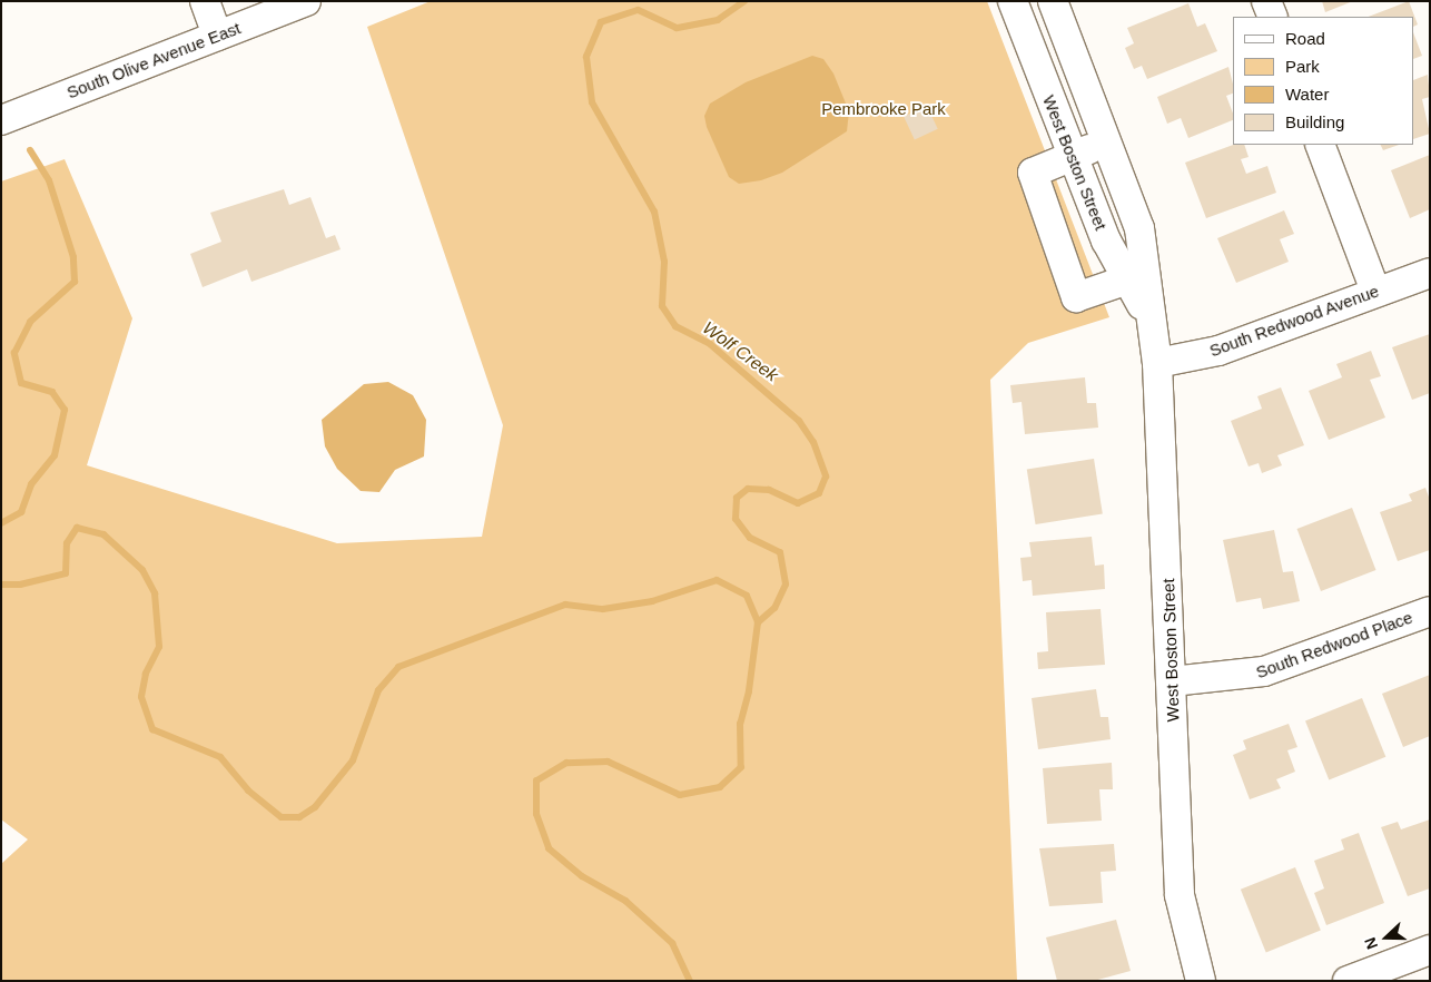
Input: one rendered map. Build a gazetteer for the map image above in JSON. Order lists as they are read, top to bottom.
{
  "streets": {
    "street": [
      "South Olive Avenue East",
      "West Boston Street",
      "South Redwood Avenue",
      "South Redwood Place"
    ]
  },
  "crossings": [
    ["West Boston Street", "South Redwood Avenue"],
    ["West Boston Street", "South Redwood Place"]
  ],
  "water": ["Wolf Creek"],
  "parks": ["Pembrooke Park"],
  "legend": [
    "Road",
    "Park",
    "Water",
    "Building"
  ],
  "north": "left"
}
